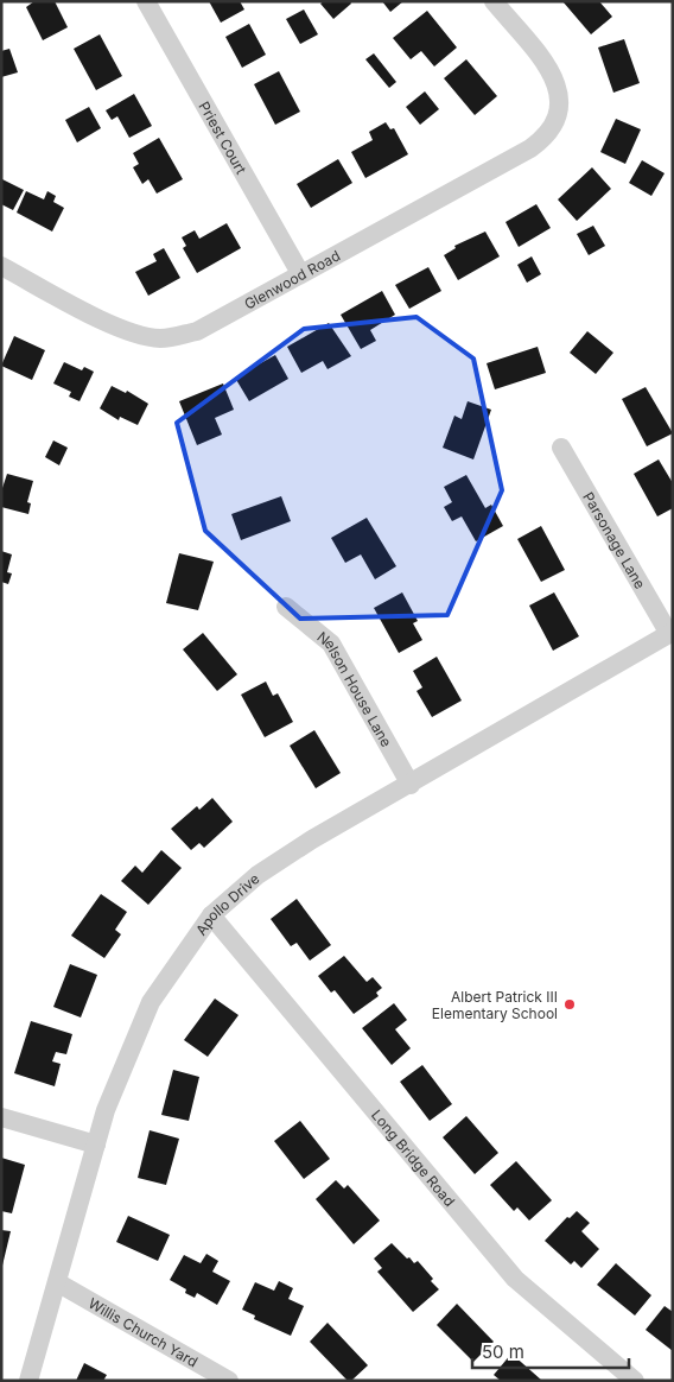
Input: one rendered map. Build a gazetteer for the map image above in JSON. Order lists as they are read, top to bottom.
{
  "streets": {
    "street": [
      "Priest Court",
      "Glenwood Road",
      "Parsonage Lane",
      "Nelson House Lane",
      "Apollo Drive",
      "Long Bridge Road",
      "Willis Church Yard"
    ]
  },
  "crossings": [
    ["Priest Court", "Glenwood Road"],
    ["Parsonage Lane", "Apollo Drive"],
    ["Nelson House Lane", "Apollo Drive"],
    ["Apollo Drive", "Long Bridge Road"],
    ["Apollo Drive", "Willis Church Yard"]
  ],
  "places": ["Albert Patrick III Elementary School"],
  "scale_bar": "50 m"
}
